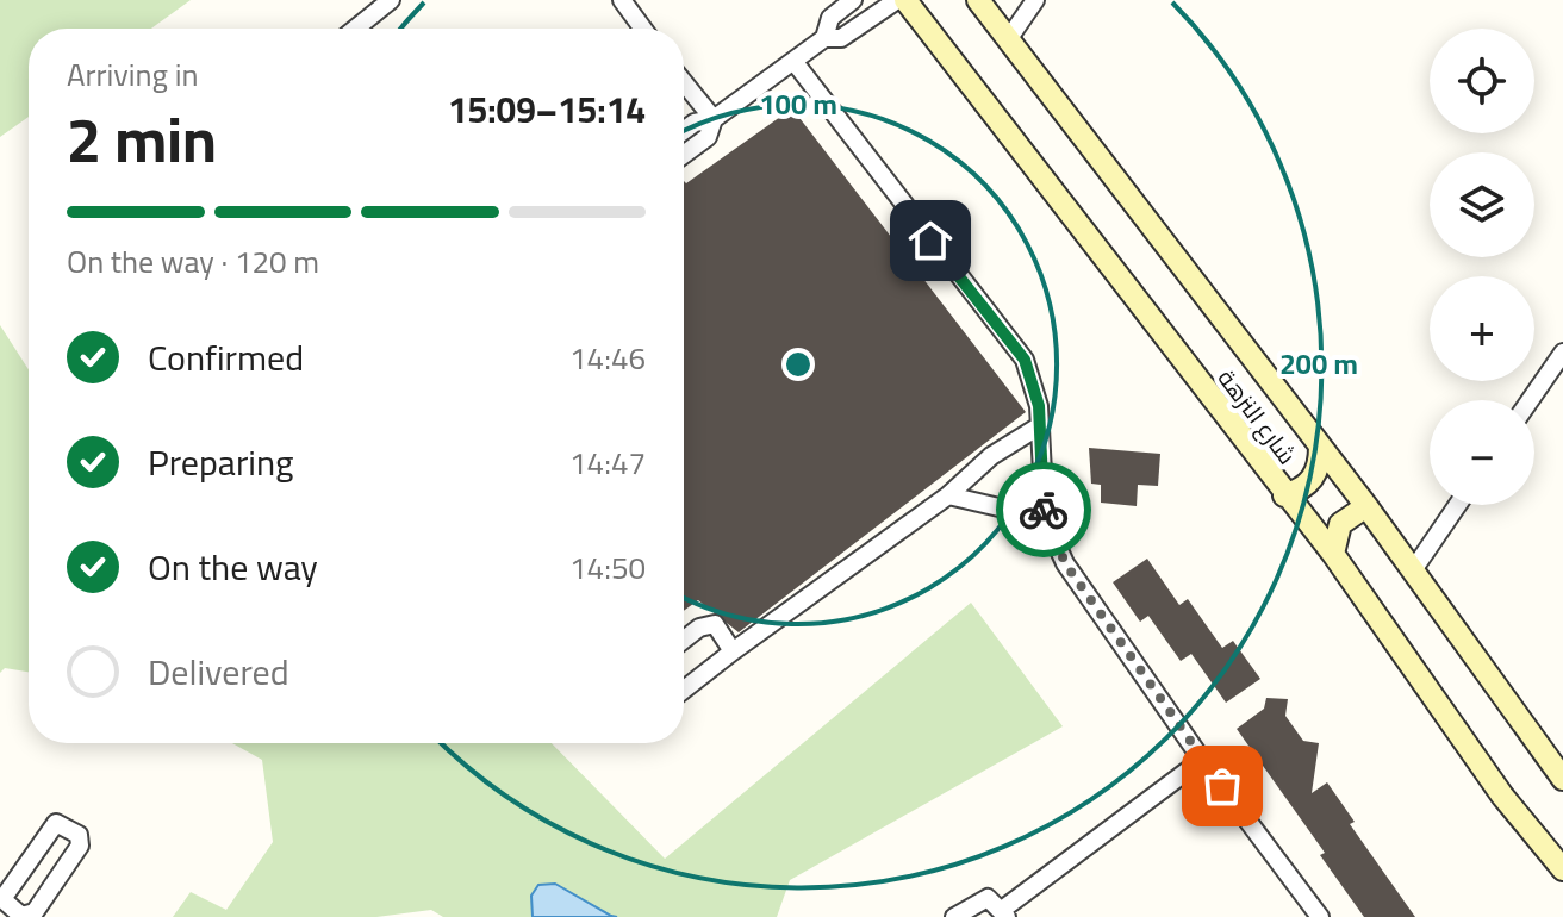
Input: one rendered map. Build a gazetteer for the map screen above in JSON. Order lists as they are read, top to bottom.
{
  "streets": {
    "main road": ["شارع النزهة"]
  },
  "page": {
    "map_buttons": ["+", "−"],
    "heading": ["2 min", "Arriving in", "15:09–15:14"],
    "bar": "On the way · 120 m",
    "list": [
      ["Confirmed", "14:46"],
      ["Preparing", "14:47"],
      ["On the way", "14:50"],
      "Delivered"
    ]
  },
  "rings": ["100 m", "200 m"]
}
